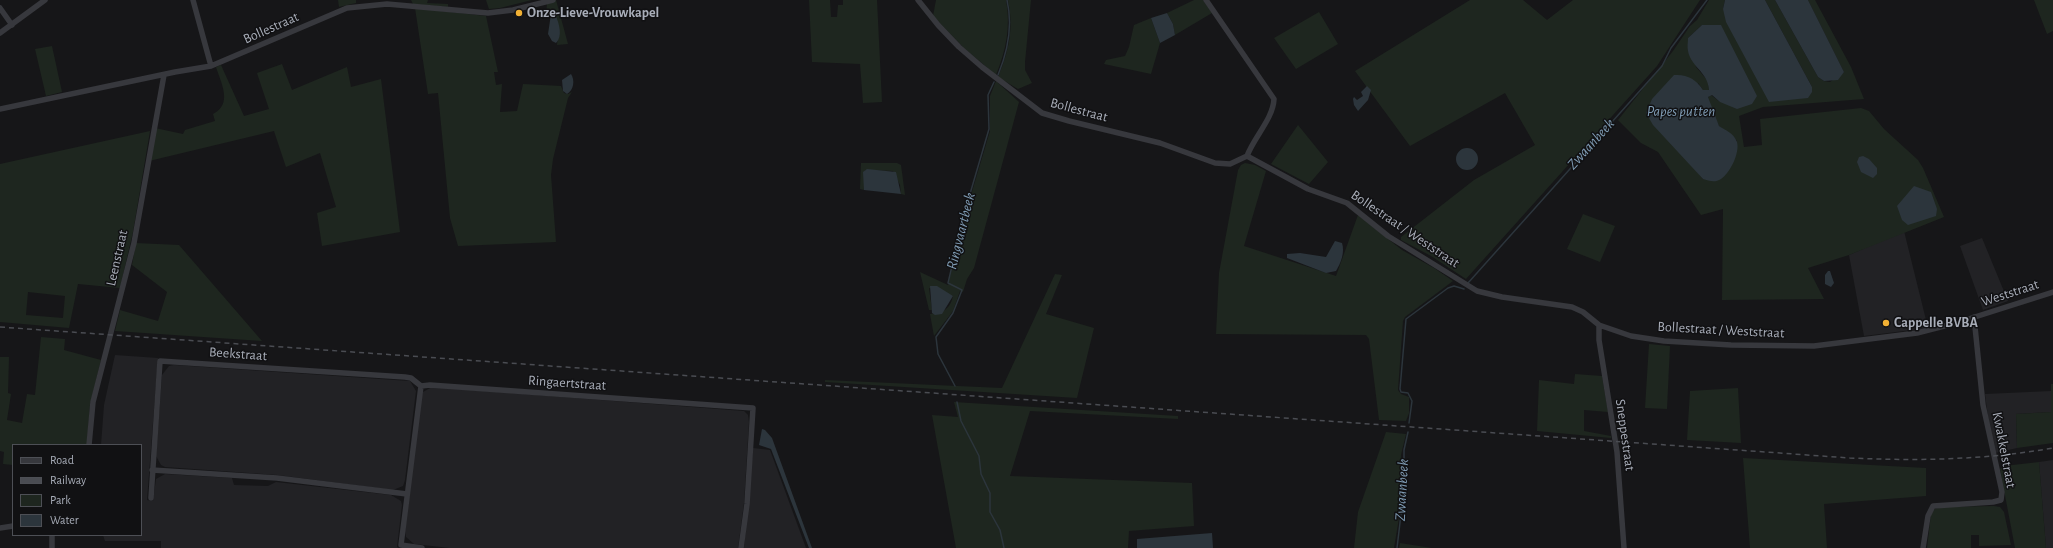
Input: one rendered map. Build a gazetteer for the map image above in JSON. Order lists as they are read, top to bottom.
{
  "streets": {
    "street": [
      "Bollestraat",
      "Bollestraat / Weststraat",
      "Leenstraat",
      "Weststraat",
      "Beekstraat",
      "Ringaertstraat",
      "Sneppestraat",
      "Kwakkelstraat"
    ]
  },
  "crossings": [
    ["Bollestraat", "Bollestraat / Weststraat"],
    ["Bollestraat", "Leenstraat"],
    ["Bollestraat / Weststraat", "Weststraat"],
    ["Bollestraat / Weststraat", "Sneppestraat"],
    ["Bollestraat / Weststraat", "Kwakkelstraat"],
    ["Weststraat", "Kwakkelstraat"],
    ["Beekstraat", "Ringaertstraat"]
  ],
  "water": ["Papes putten", "Zwaanbeek", "Ringvaartbeek"],
  "places": ["Onze-Lieve-Vrouwkapel", "Cappelle BVBA"],
  "legend": [
    "Road",
    "Railway",
    "Park",
    "Water"
  ]
}
